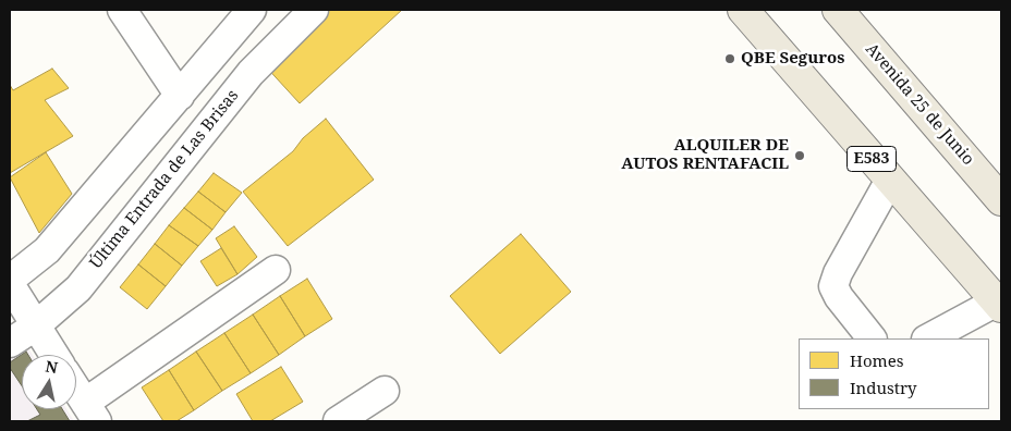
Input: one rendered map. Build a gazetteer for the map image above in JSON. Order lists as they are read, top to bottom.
{
  "streets": {
    "main road": ["Avenida 25 de Junio", "E583"],
    "street": ["Última Entrada de Las Brisas"]
  },
  "places": ["QBE Seguros", "ALQUILER DE AUTOS RENTAFACIL"],
  "legend": ["Homes", "Industry"],
  "north": "top"
}
